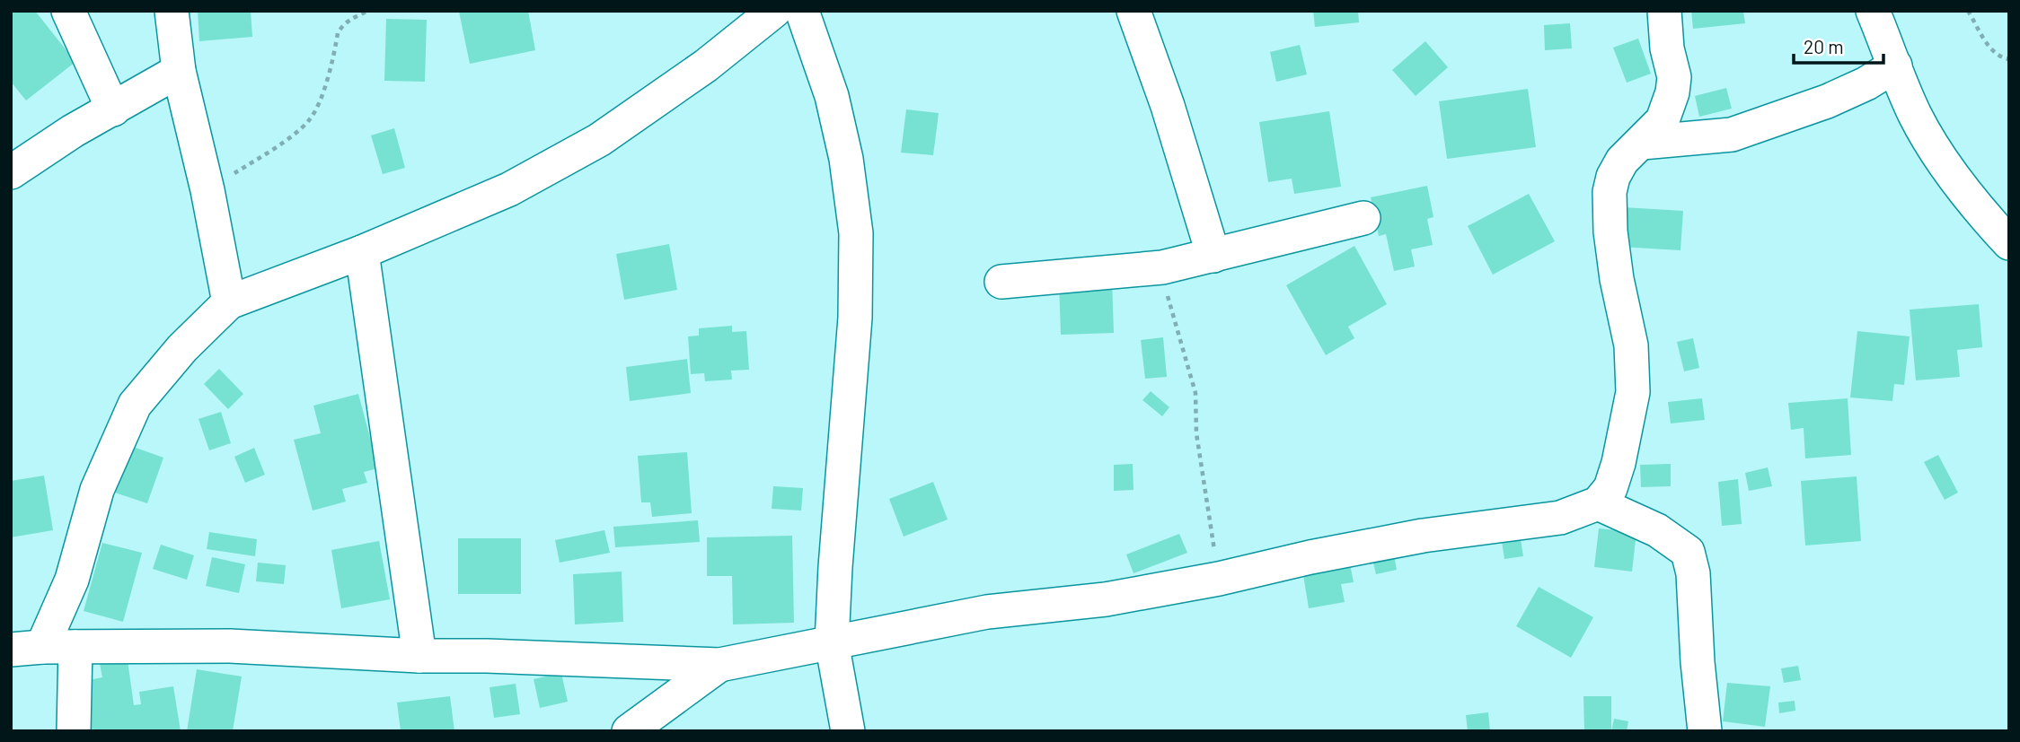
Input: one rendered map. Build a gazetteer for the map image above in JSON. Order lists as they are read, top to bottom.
{
  "scale_bar": "20 m"
}
